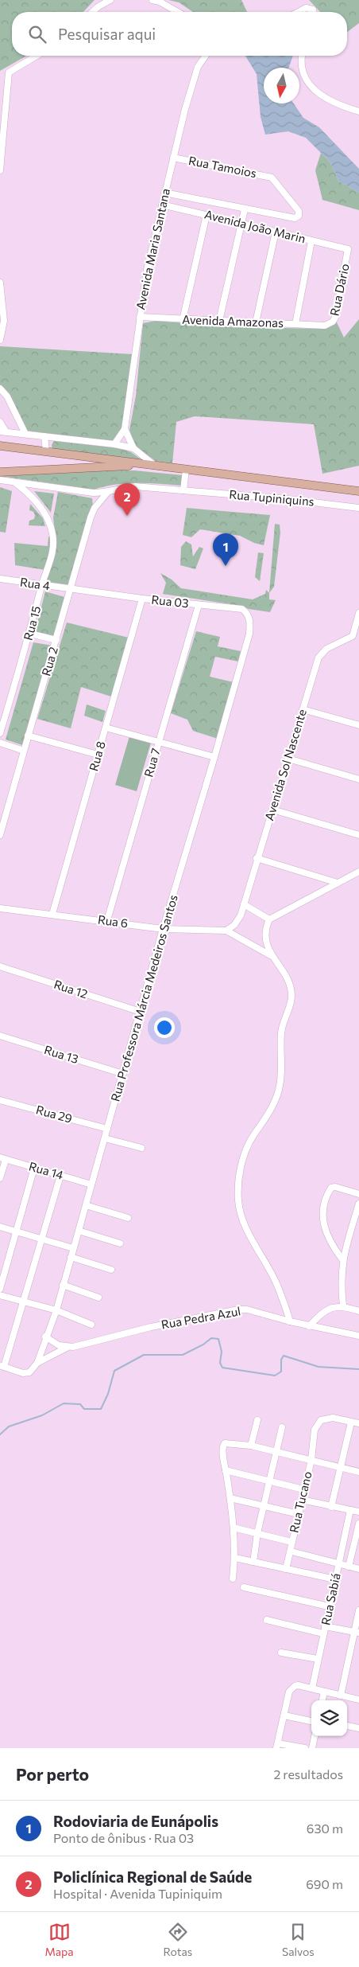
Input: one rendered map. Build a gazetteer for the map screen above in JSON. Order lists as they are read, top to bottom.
{
  "streets": {
    "street": [
      "Rua Tamoios",
      "Avenida João Marin",
      "Avenida Maria Santana",
      "Rua Dário",
      "Avenida Amazonas",
      "Rua Tupiniquins",
      "Rua 4",
      "Rua 03",
      "Rua 15",
      "Rua 2",
      "Rua 8",
      "Rua 7",
      "Avenida Sol Nascente",
      "Rua 6",
      "Rua 12",
      "Rua Professora Márcia Medeiros Santos",
      "Rua 13",
      "Rua 29",
      "Rua 14",
      "Rua Pedra Azul",
      "Rua Tucano",
      "Rua Sabiá"
    ]
  },
  "crossings": [
    ["Rua Tamoios", "Avenida Maria Santana"],
    ["Avenida João Marin", "Avenida Maria Santana"],
    ["Avenida João Marin", "Rua Dário"],
    ["Avenida Maria Santana", "Avenida Amazonas"],
    ["Rua Dário", "Avenida Amazonas"],
    ["Rua Tupiniquins", "Rua 2"],
    ["Rua 4", "Rua 03"],
    ["Rua 4", "Rua 15"],
    ["Rua 4", "Rua 2"],
    ["Rua 03", "Rua 2"],
    ["Rua 03", "Rua 8"],
    ["Rua 03", "Rua 7"],
    ["Rua 03", "Rua Professora Márcia Medeiros Santos"],
    ["Rua 8", "Rua 6"],
    ["Rua 7", "Rua 6"],
    ["Avenida Sol Nascente", "Rua 6"],
    ["Rua 6", "Rua Professora Márcia Medeiros Santos"],
    ["Rua 12", "Rua Professora Márcia Medeiros Santos"],
    ["Rua Professora Márcia Medeiros Santos", "Rua 13"],
    ["Rua Professora Márcia Medeiros Santos", "Rua 29"],
    ["Rua Professora Márcia Medeiros Santos", "Rua 14"],
    ["Rua Professora Márcia Medeiros Santos", "Rua Pedra Azul"]
  ],
  "north": "bottom",
  "page": {
    "search": "Pesquisar aqui",
    "pins": ["2", "1"],
    "heading": ["Por perto", "2 resultados"],
    "list": [
      {
        "mark": "1",
        "name": "Rodoviaria de Eunápolis",
        "note": "Ponto de ônibus · Rua 03",
        "value": "630 m"
      },
      {
        "mark": "2",
        "name": "Policlínica Regional de Saúde",
        "note": "Hospital · Avenida Tupiniquim",
        "value": "690 m"
      }
    ],
    "nav": ["Mapa", "Rotas", "Salvos"]
  }
}
